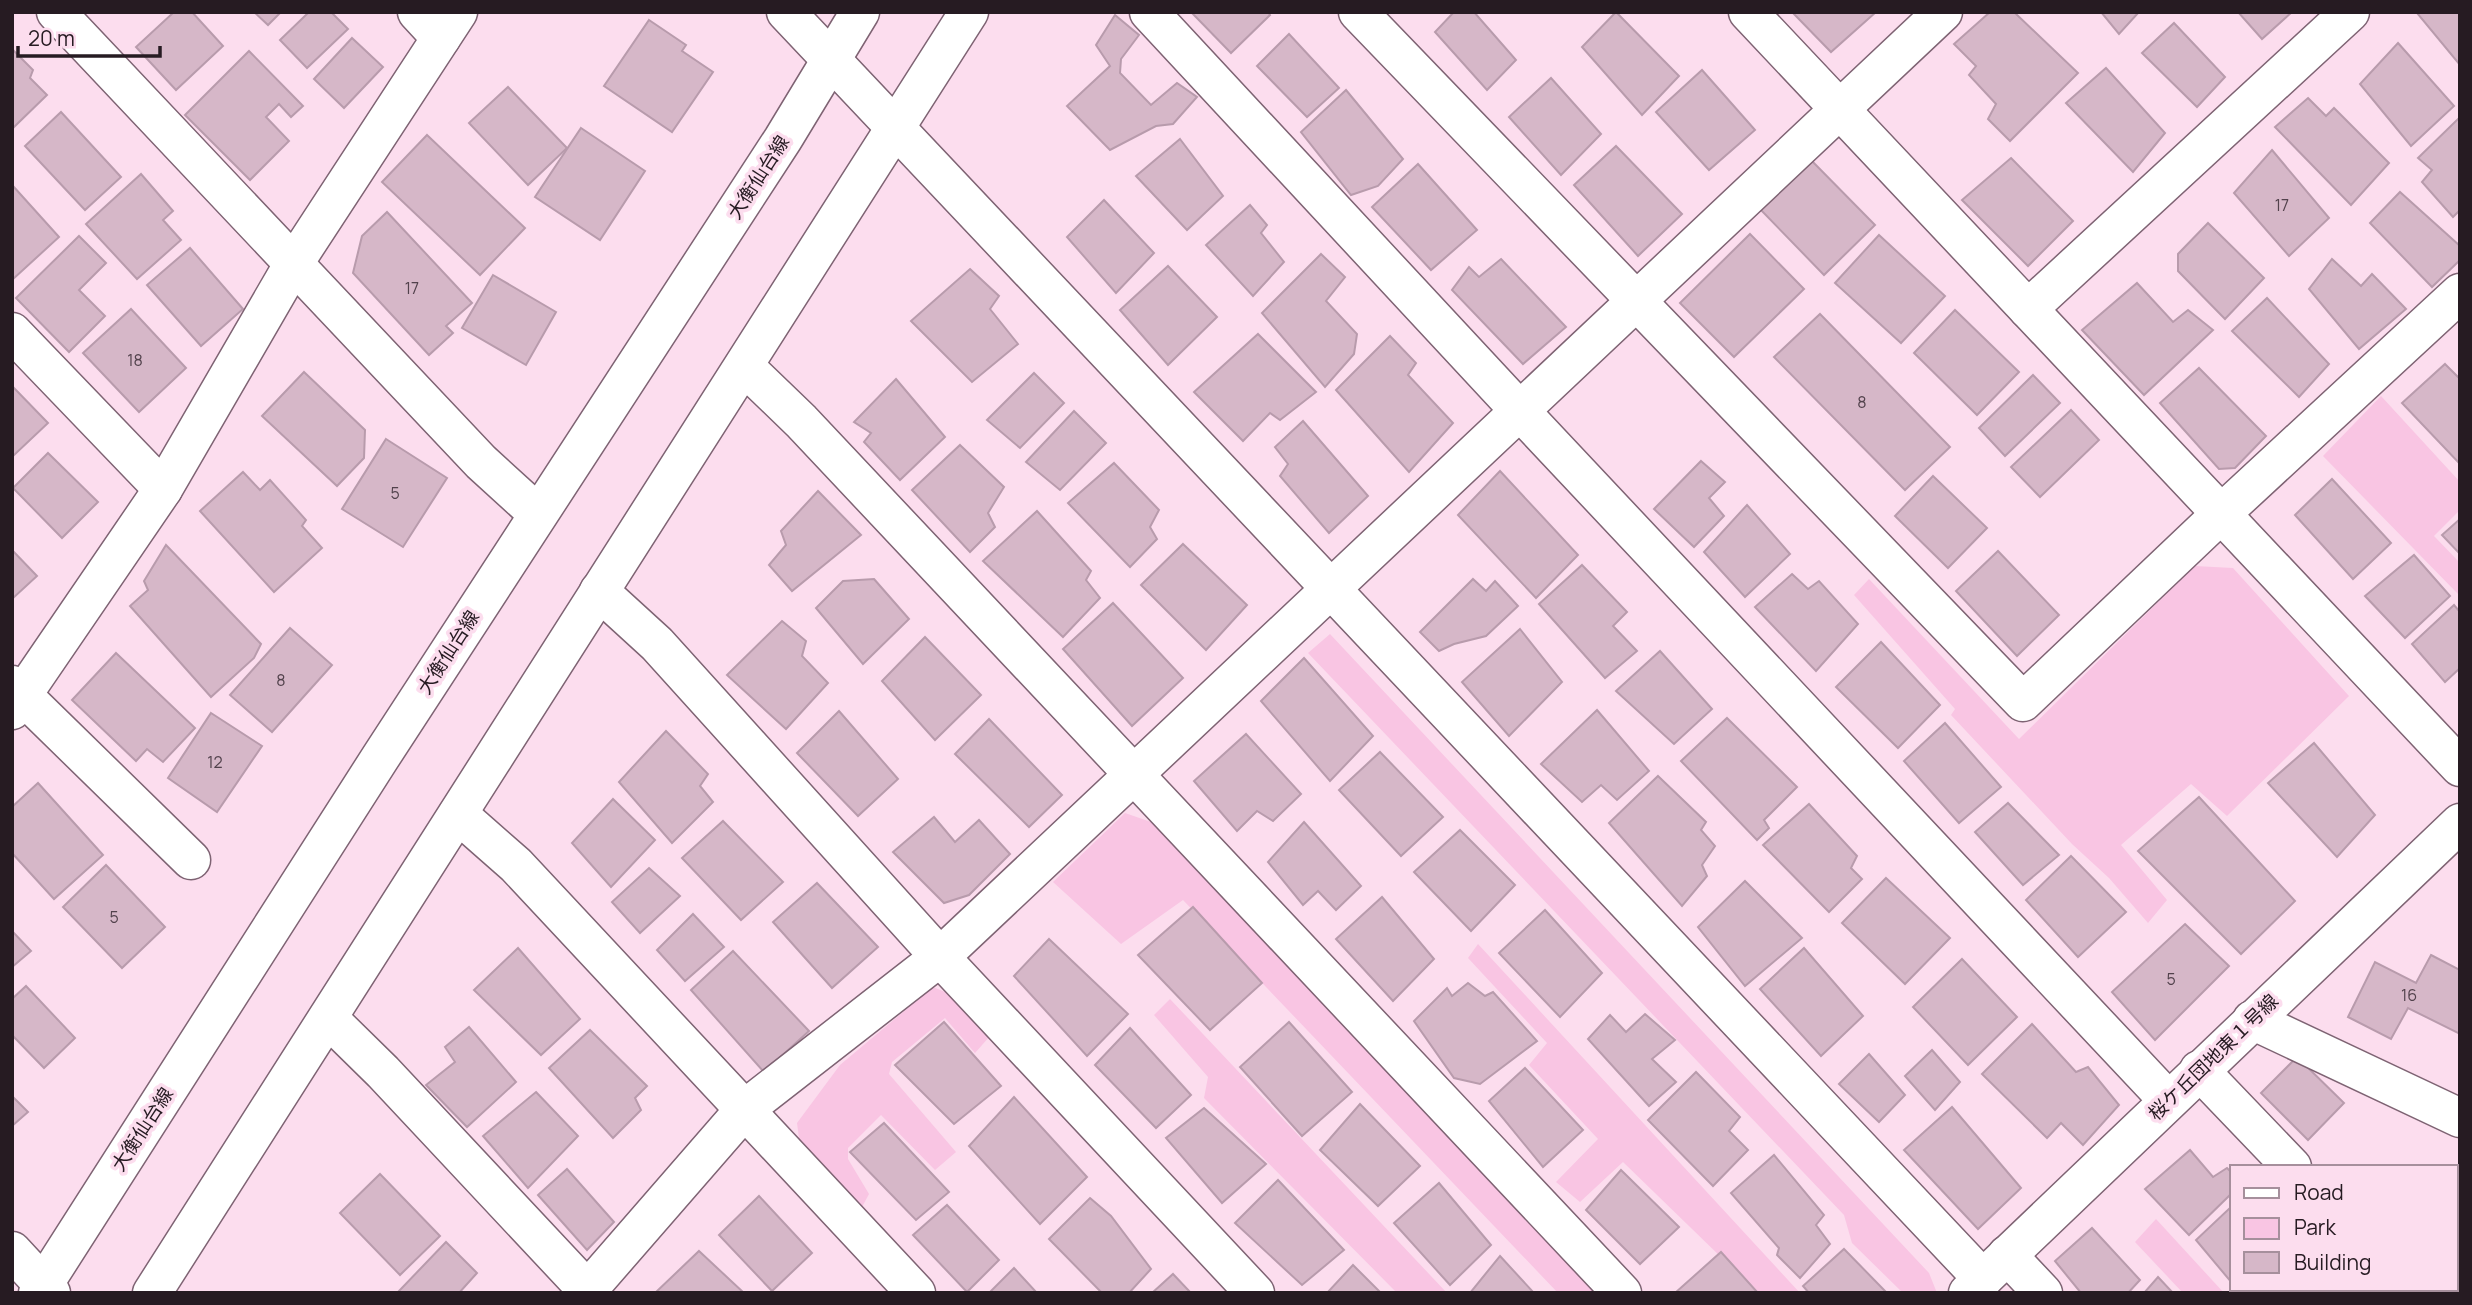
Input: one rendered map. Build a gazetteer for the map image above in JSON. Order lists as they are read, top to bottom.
{
  "streets": {
    "street": ["大衡仙台線", "桜ケ丘団地東１号線"]
  },
  "house_numbers": [
    "17",
    "17",
    "18",
    "8",
    "5",
    "8",
    "12",
    "5",
    "5",
    "16"
  ],
  "legend": ["Road", "Park", "Building"],
  "scale_bar": "20 m"
}
